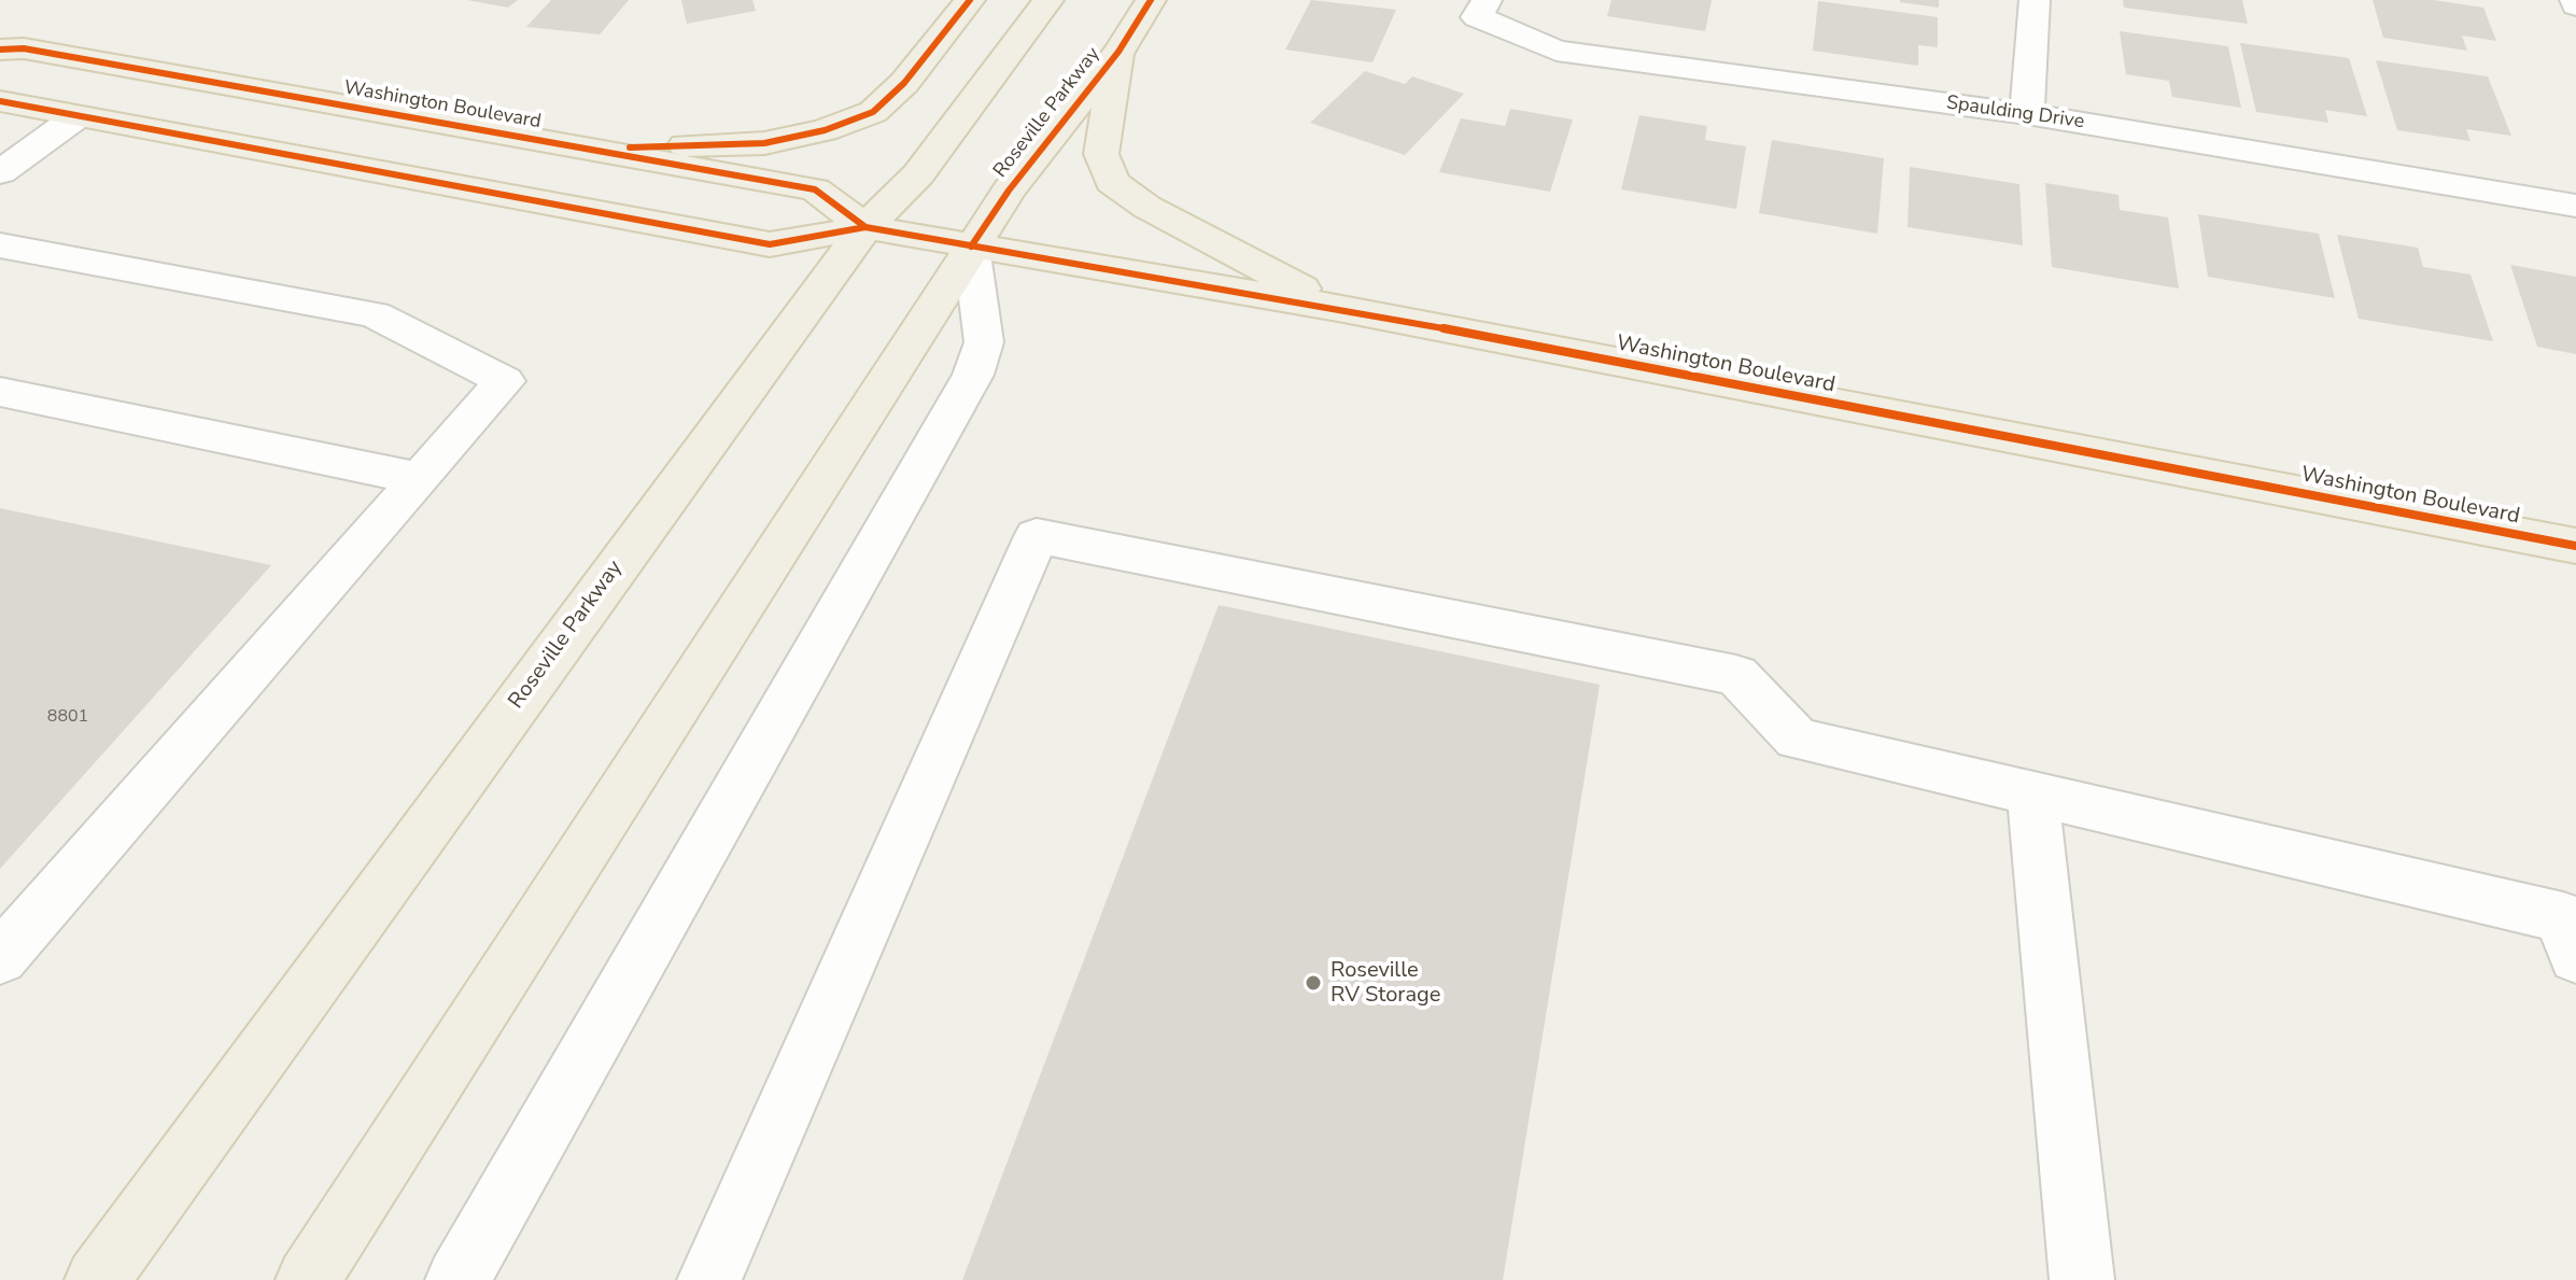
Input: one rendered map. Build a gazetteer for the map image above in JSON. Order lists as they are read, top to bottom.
{
  "streets": {
    "main road": ["Washington Boulevard", "Roseville Parkway"],
    "street": ["Spaulding Drive"]
  },
  "crossings": [
    ["Washington Boulevard", "Roseville Parkway"]
  ],
  "places": ["Roseville RV Storage"],
  "house_numbers": ["8801"]
}
